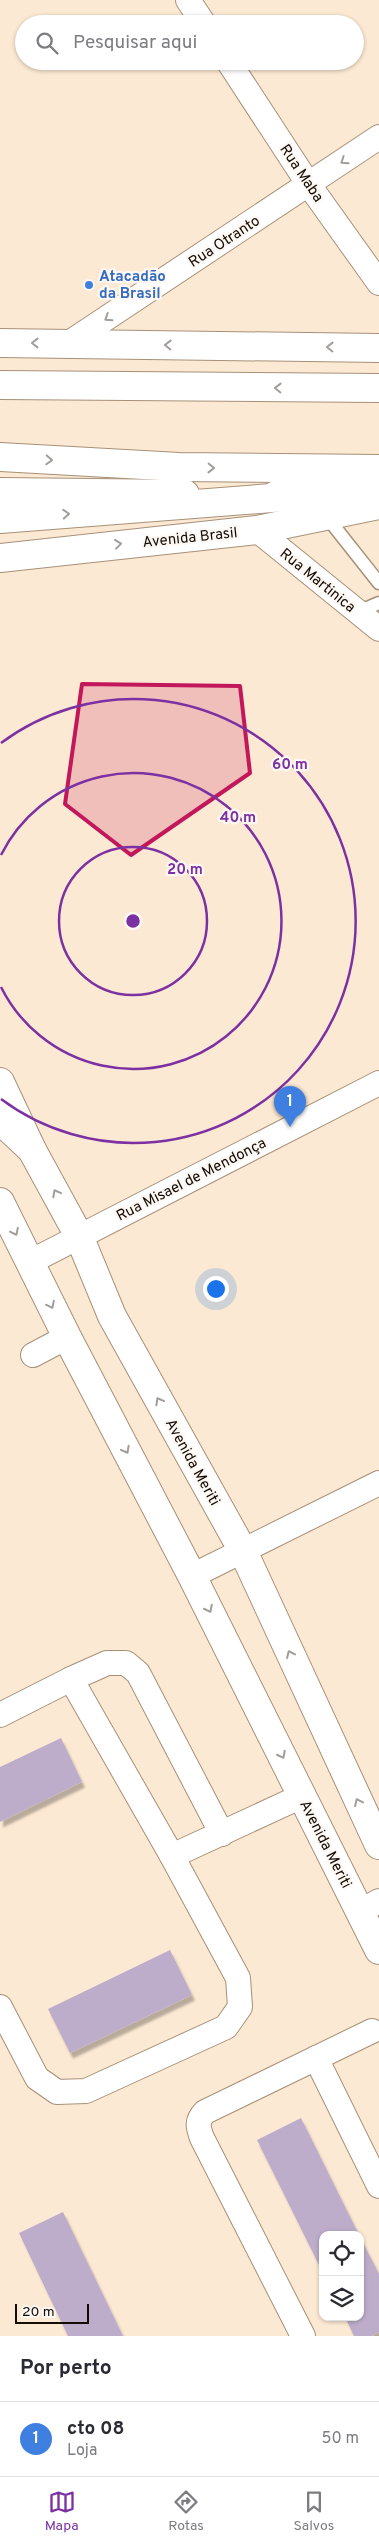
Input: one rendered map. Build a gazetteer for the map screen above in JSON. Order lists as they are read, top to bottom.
{
  "streets": {
    "main road": ["Avenida Brasil", "Avenida Meriti"],
    "street": [
      "Rua Maba",
      "Rua Otranto",
      "Rua Martinica",
      "Rua Misael de Mendonça"
    ]
  },
  "crossings": [
    ["Rua Maba", "Rua Otranto"],
    ["Avenida Brasil", "Rua Martinica"],
    ["Rua Misael de Mendonça", "Avenida Meriti"]
  ],
  "one_way": ["Rua Otranto"],
  "places": ["Atacadão da Brasil"],
  "scale_bar": "20 m",
  "page": {
    "search": "Pesquisar aqui",
    "pins": "1",
    "scale": "20 m",
    "heading": "Por perto",
    "list": [
      {
        "mark": "1",
        "name": "cto 08",
        "note": "Loja",
        "value": "50 m"
      }
    ],
    "nav": ["Mapa", "Rotas", "Salvos"]
  },
  "rings": ["60 m", "40 m", "20 m"]
}
